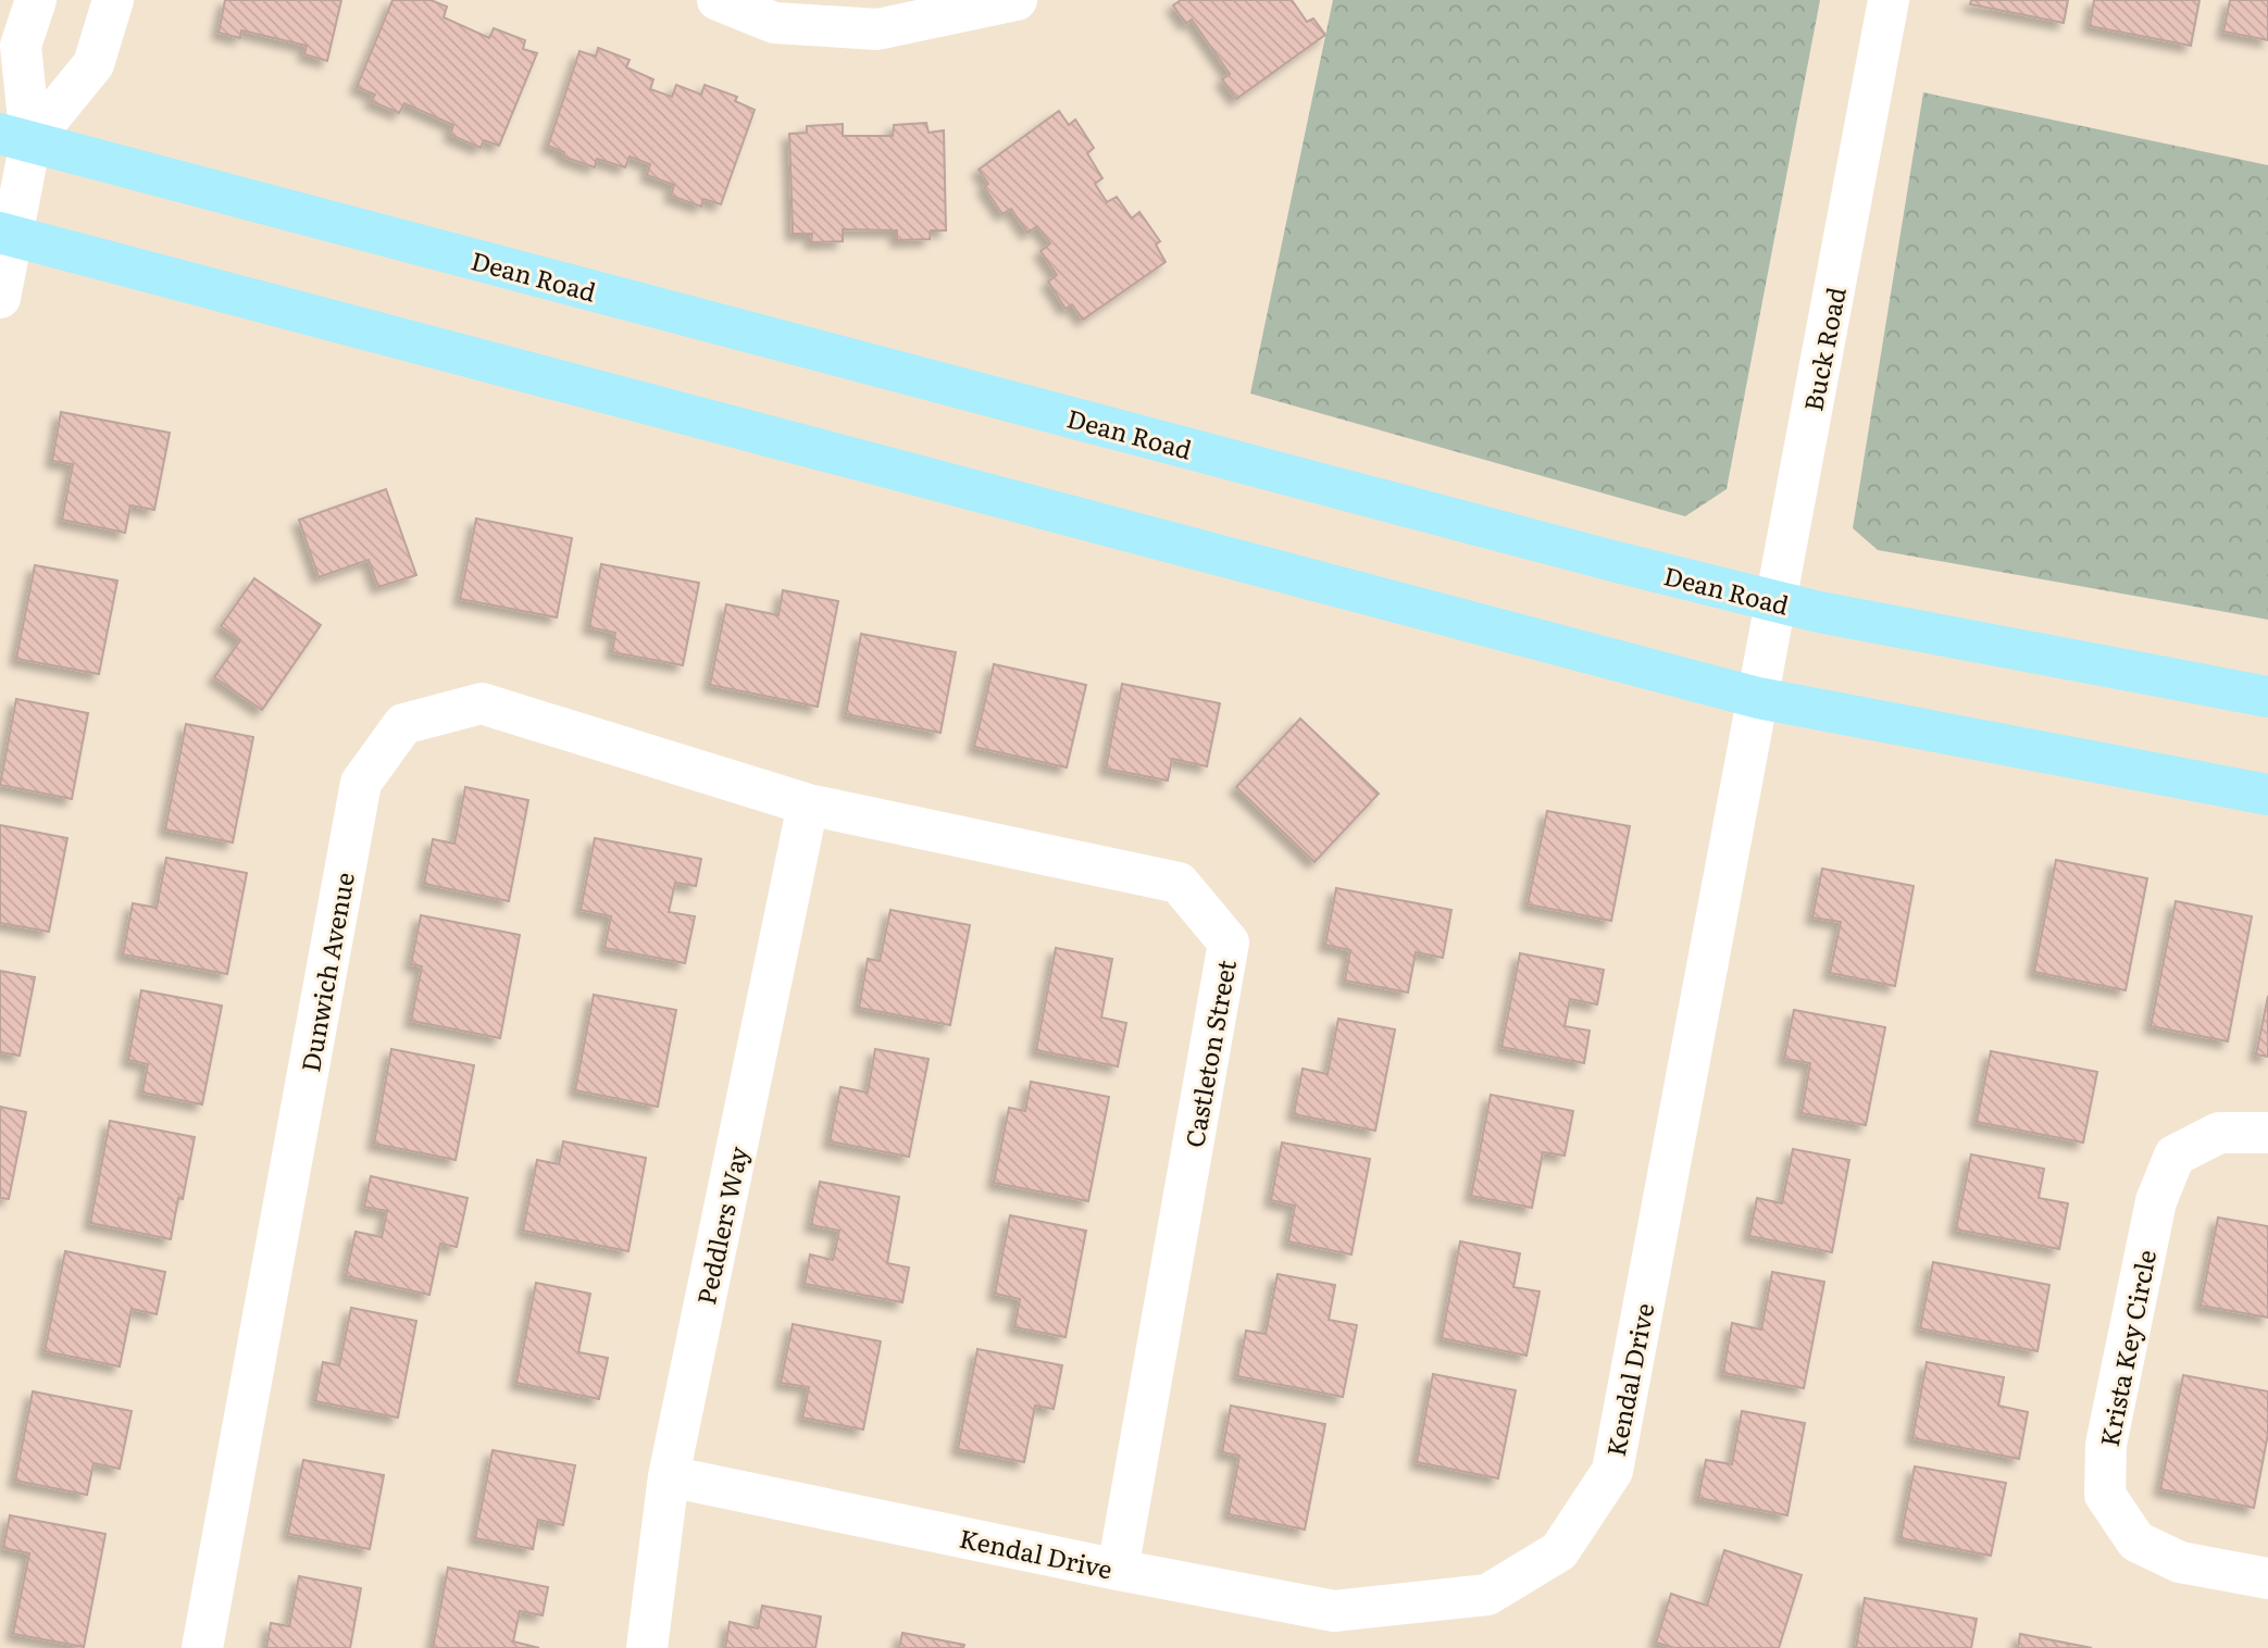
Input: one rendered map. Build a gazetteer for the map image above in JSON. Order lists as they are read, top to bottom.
{
  "streets": {
    "main road": ["Dean Road"],
    "street": [
      "Buck Road",
      "Dunwich Avenue",
      "Castleton Street",
      "Peddlers Way",
      "Krista Key Circle",
      "Kendal Drive"
    ]
  },
  "crossings": [
    ["Dean Road", "Buck Road"],
    ["Buck Road", "Kendal Drive"],
    ["Dunwich Avenue", "Castleton Street"],
    ["Dunwich Avenue", "Peddlers Way"],
    ["Castleton Street", "Peddlers Way"],
    ["Castleton Street", "Kendal Drive"],
    ["Peddlers Way", "Kendal Drive"]
  ]
}
